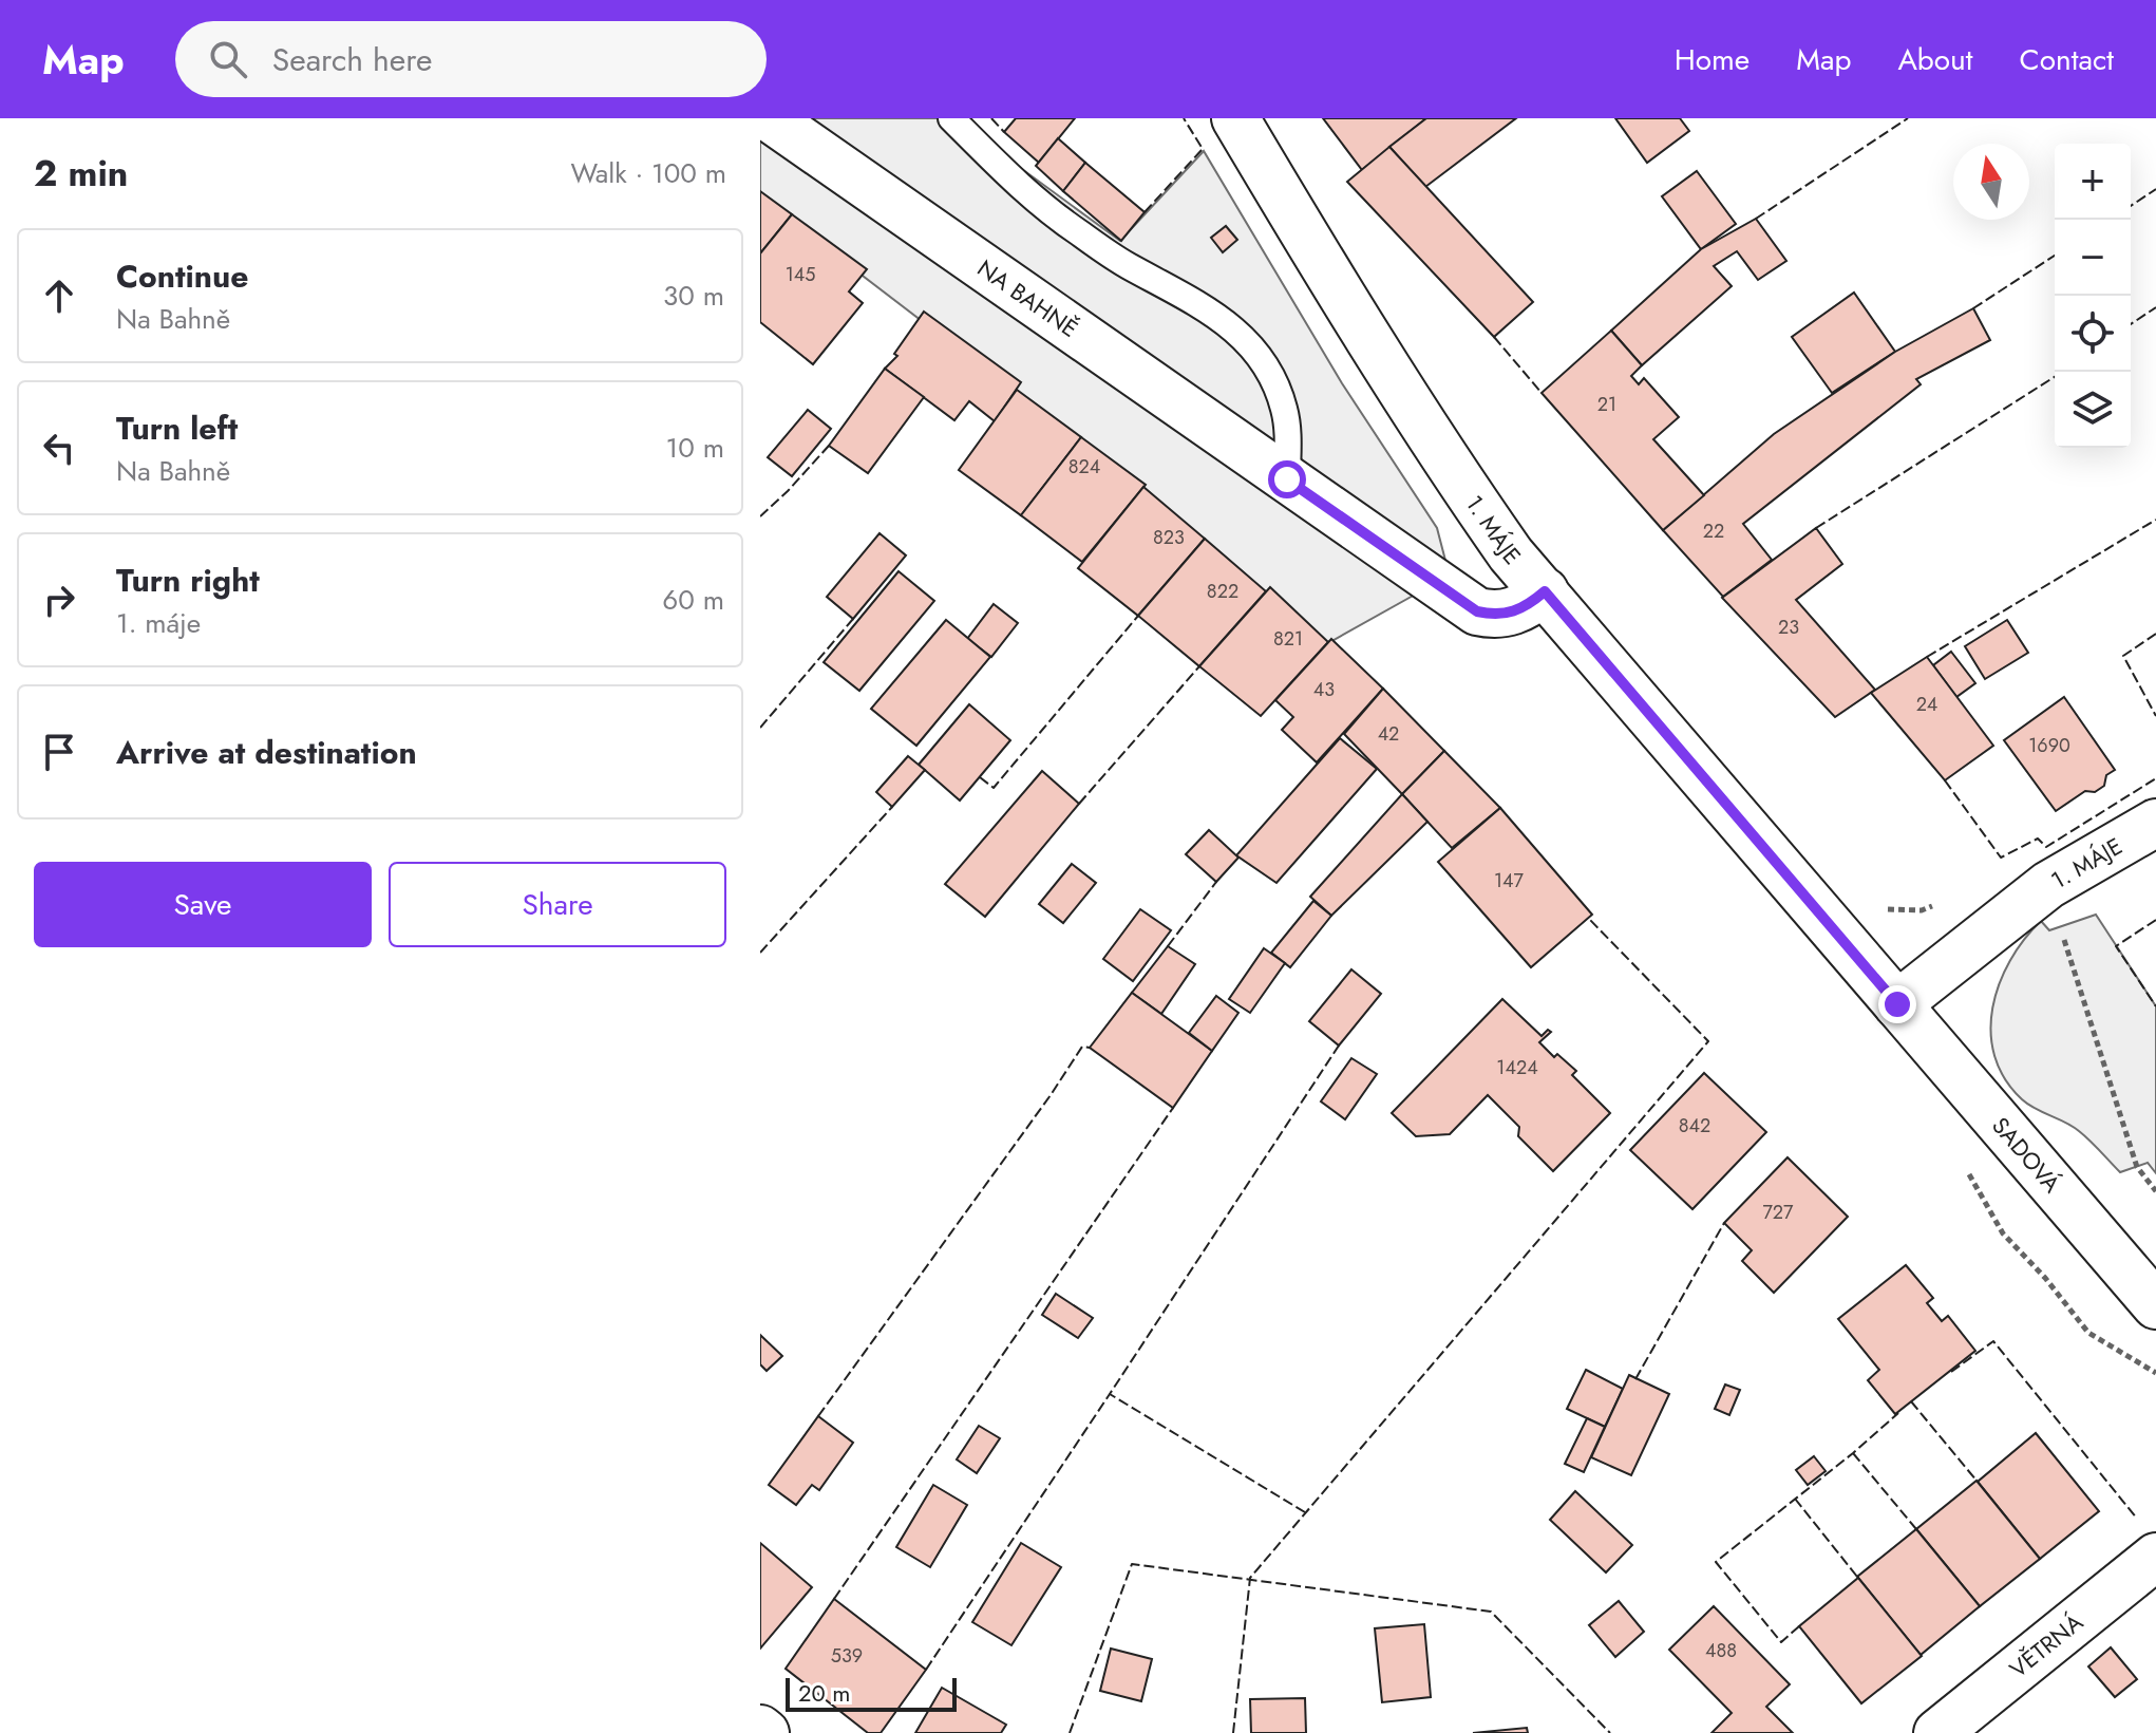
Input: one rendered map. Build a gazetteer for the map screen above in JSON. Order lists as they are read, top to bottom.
{
  "streets": {
    "street": [
      "NA BAHNĚ",
      "1. MÁJE",
      "SADOVÁ",
      "VĚTRNÁ"
    ]
  },
  "crossings": [
    ["NA BAHNĚ", "1. MÁJE"],
    ["1. MÁJE", "SADOVÁ"]
  ],
  "house_numbers": [
    "145",
    "21",
    "824",
    "22",
    "823",
    "822",
    "23",
    "821",
    "43",
    "24",
    "42",
    "1690",
    "147",
    "1424",
    "842",
    "727",
    "488",
    "539"
  ],
  "scale_bar": "20 m",
  "north": "top",
  "page": {
    "header": "Map",
    "search": "Search here",
    "nav": [
      "Home",
      "Map",
      "About",
      "Contact"
    ],
    "heading": ["2 min", "Walk · 100 m"],
    "map_buttons": ["+", "−"],
    "list": [
      ["Continue", "Na Bahně", "30 m"],
      ["Turn left", "Na Bahně", "10 m"],
      ["Turn right", "1. máje", "60 m"],
      "Arrive at destination"
    ],
    "buttons": ["Save", "Share"],
    "scale": "20 m"
  }
}
